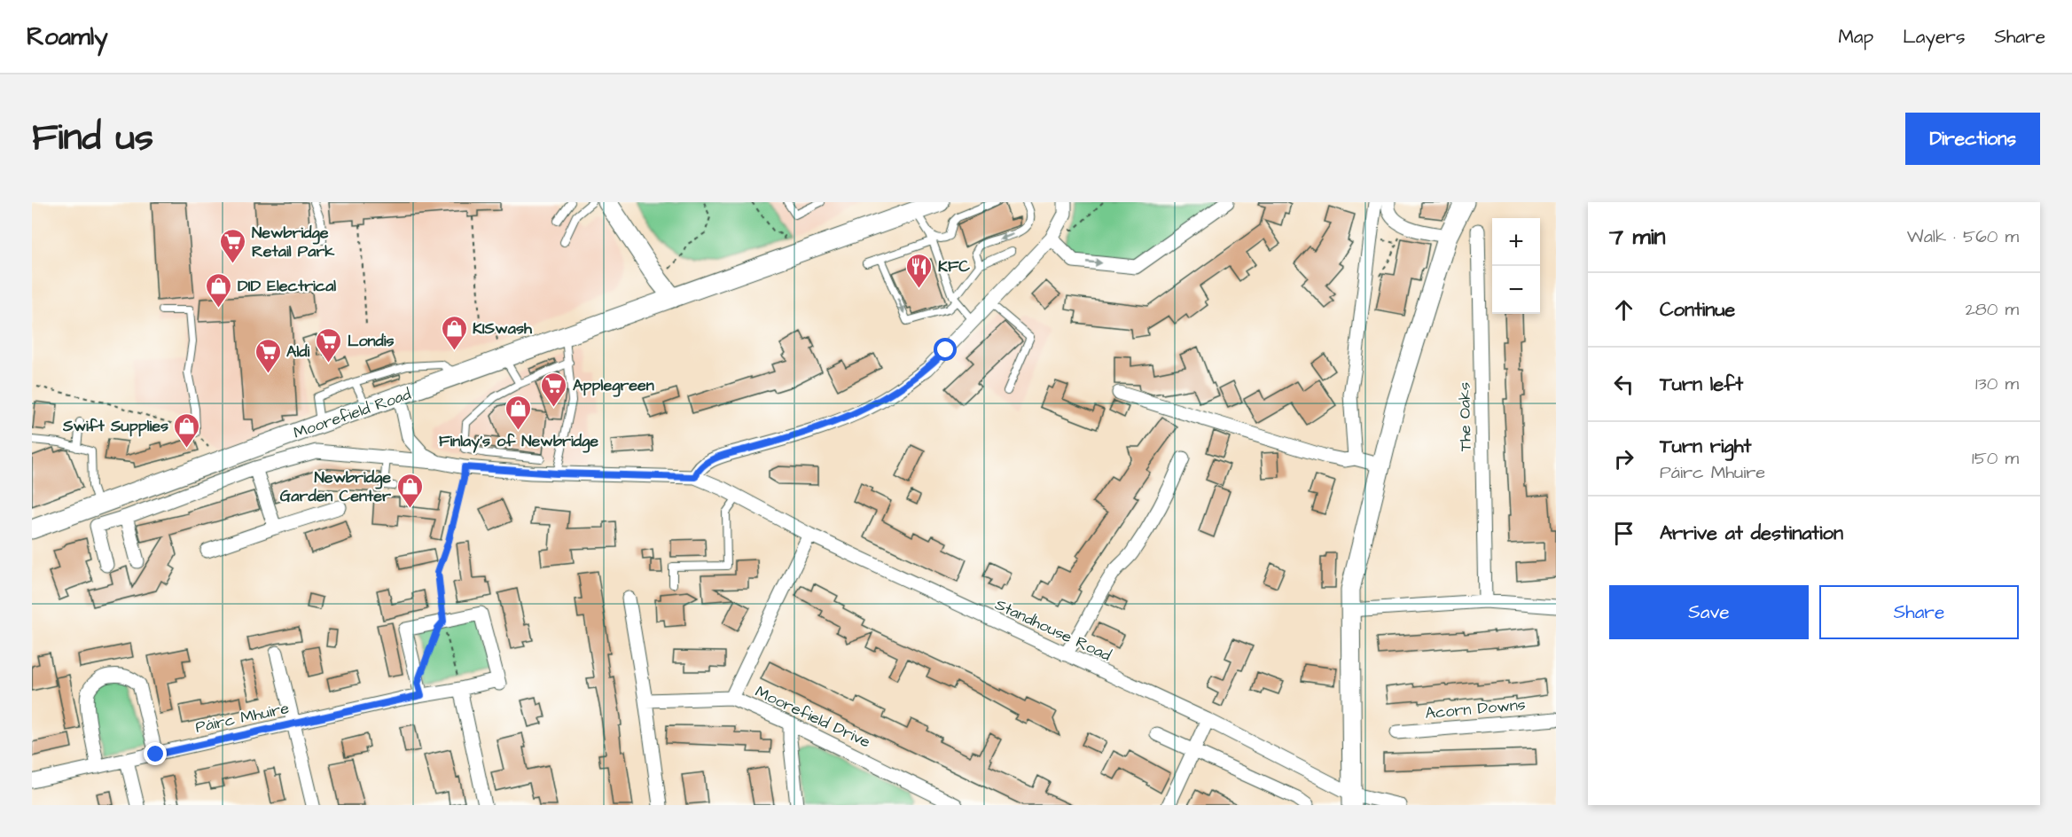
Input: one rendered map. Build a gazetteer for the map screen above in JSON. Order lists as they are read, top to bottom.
{
  "streets": {
    "street": [
      "Moorefield Road",
      "The Oaks",
      "Standhouse Road",
      "Acorn Downs",
      "Moorefield Drive",
      "Páirc Mhuire"
    ]
  },
  "places": {
    "supermarket": [
      "Newbridge Retail Park",
      "Londis",
      "Aldi",
      "Applegreen"
    ],
    "restaurant": ["KFC"],
    "shop": [
      "DID Electrical",
      "KISwash",
      "Finlay's of Newbridge",
      "Swift Supplies",
      "Newbridge Garden Center"
    ]
  },
  "page": {
    "header": "Roamly",
    "nav": ["Map", "Layers", "Share"],
    "title": "Find us",
    "buttons": [
      "Directions",
      ["Save", "Share"]
    ],
    "heading": ["7 min", "Walk · 560 m"],
    "map_buttons": ["+", "−"],
    "list": [
      ["Continue", "280 m"],
      ["Turn left", "130 m"],
      ["Turn right", "Páirc Mhuire", "150 m"],
      "Arrive at destination"
    ]
  }
}
